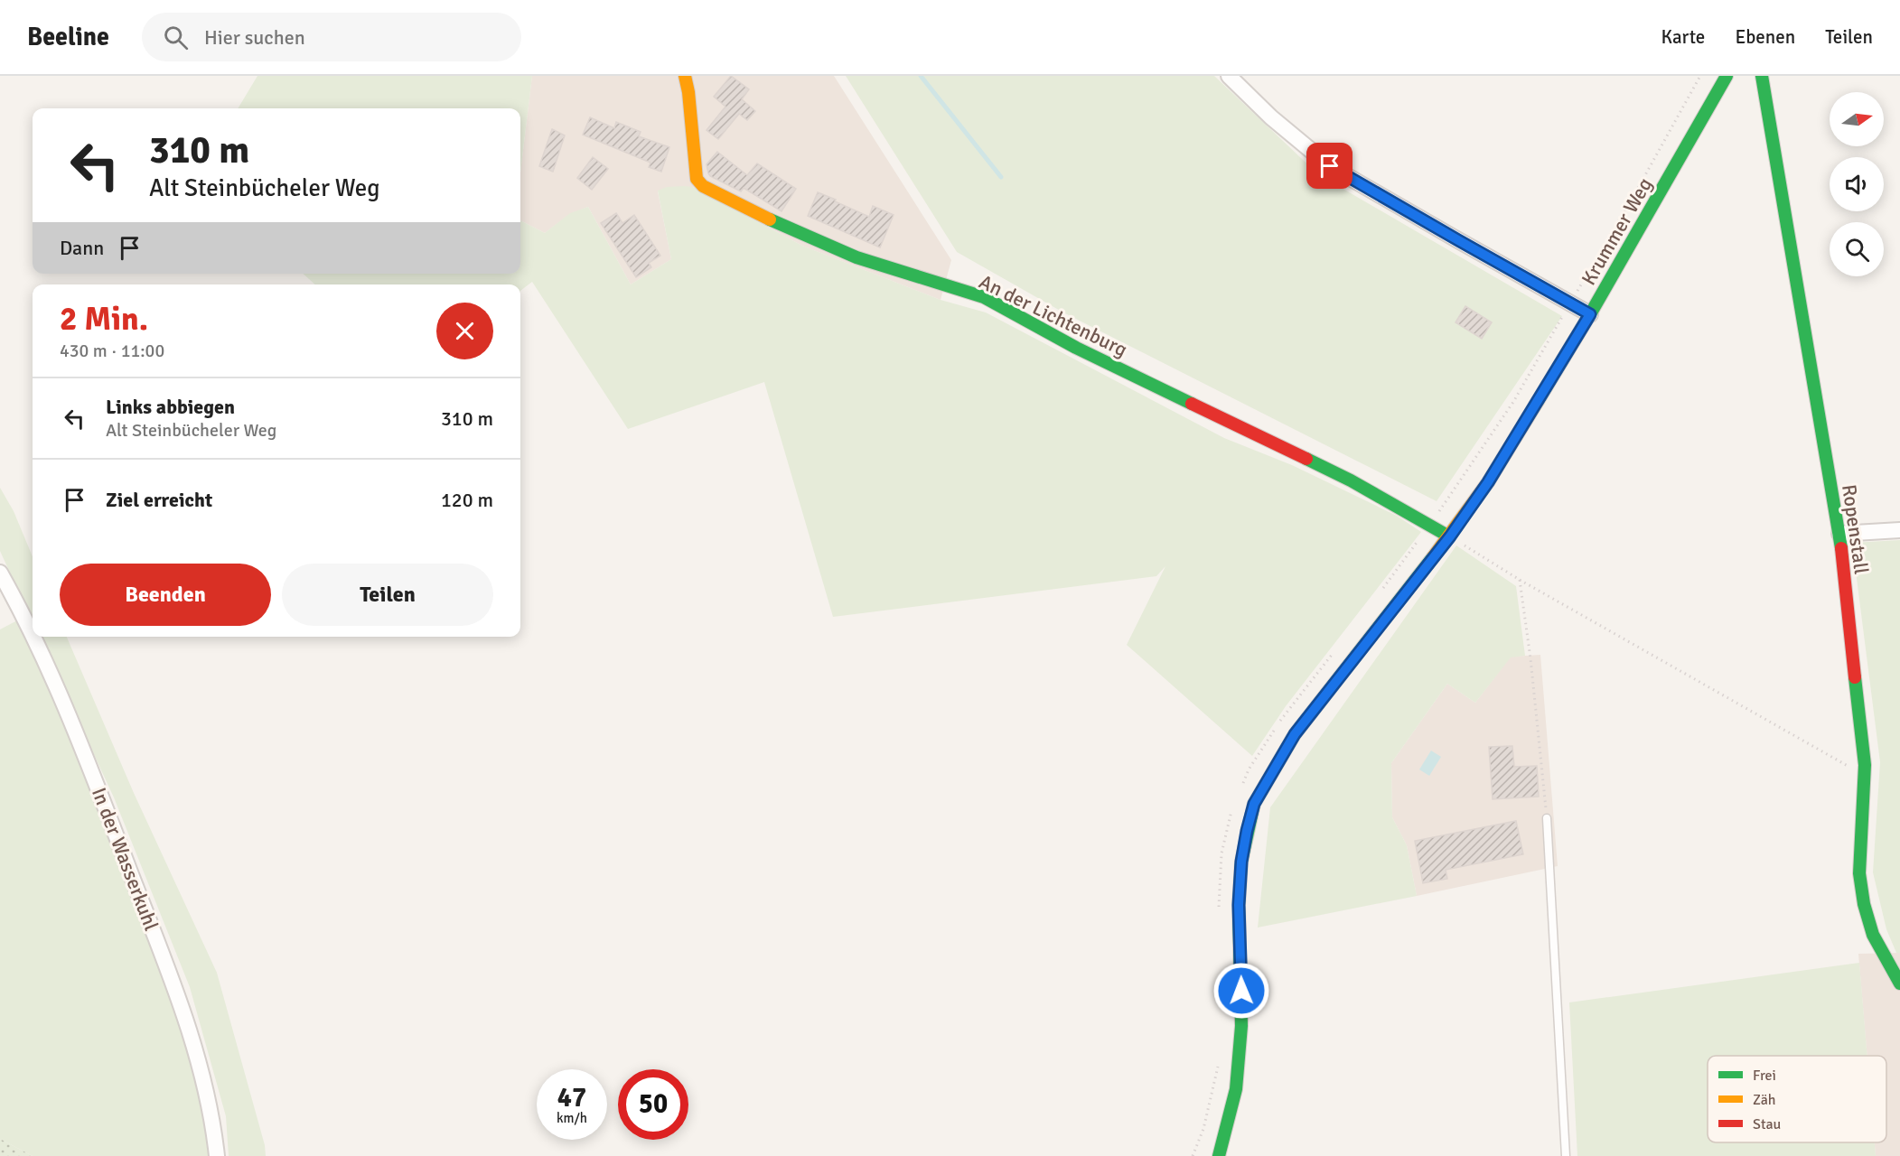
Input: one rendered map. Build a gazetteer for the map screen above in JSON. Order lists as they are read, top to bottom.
{
  "streets": {
    "street": [
      "Krummer Weg",
      "An der Lichtenburg",
      "Ropenstall",
      "In der Wasserkuhl"
    ]
  },
  "crossings": [
    ["Krummer Weg", "An der Lichtenburg"]
  ],
  "legend": ["Frei", "Zäh", "Stau"],
  "north": "right",
  "page": {
    "header": "Beeline",
    "search": "Hier suchen",
    "nav": ["Karte", "Ebenen", "Teilen"],
    "turn": ["310 m", "Alt Steinbücheler Weg"],
    "then": "Dann",
    "heading": ["2 Min.", "430 m · 11:00"],
    "list": [
      {
        "name": "Links abbiegen",
        "note": "Alt Steinbücheler Weg",
        "value": "310 m"
      },
      {
        "name": "Ziel erreicht",
        "value": "120 m"
      }
    ],
    "buttons": ["Beenden", "Teilen"],
    "speed": "47 km/h",
    "limit": "50"
  }
}
